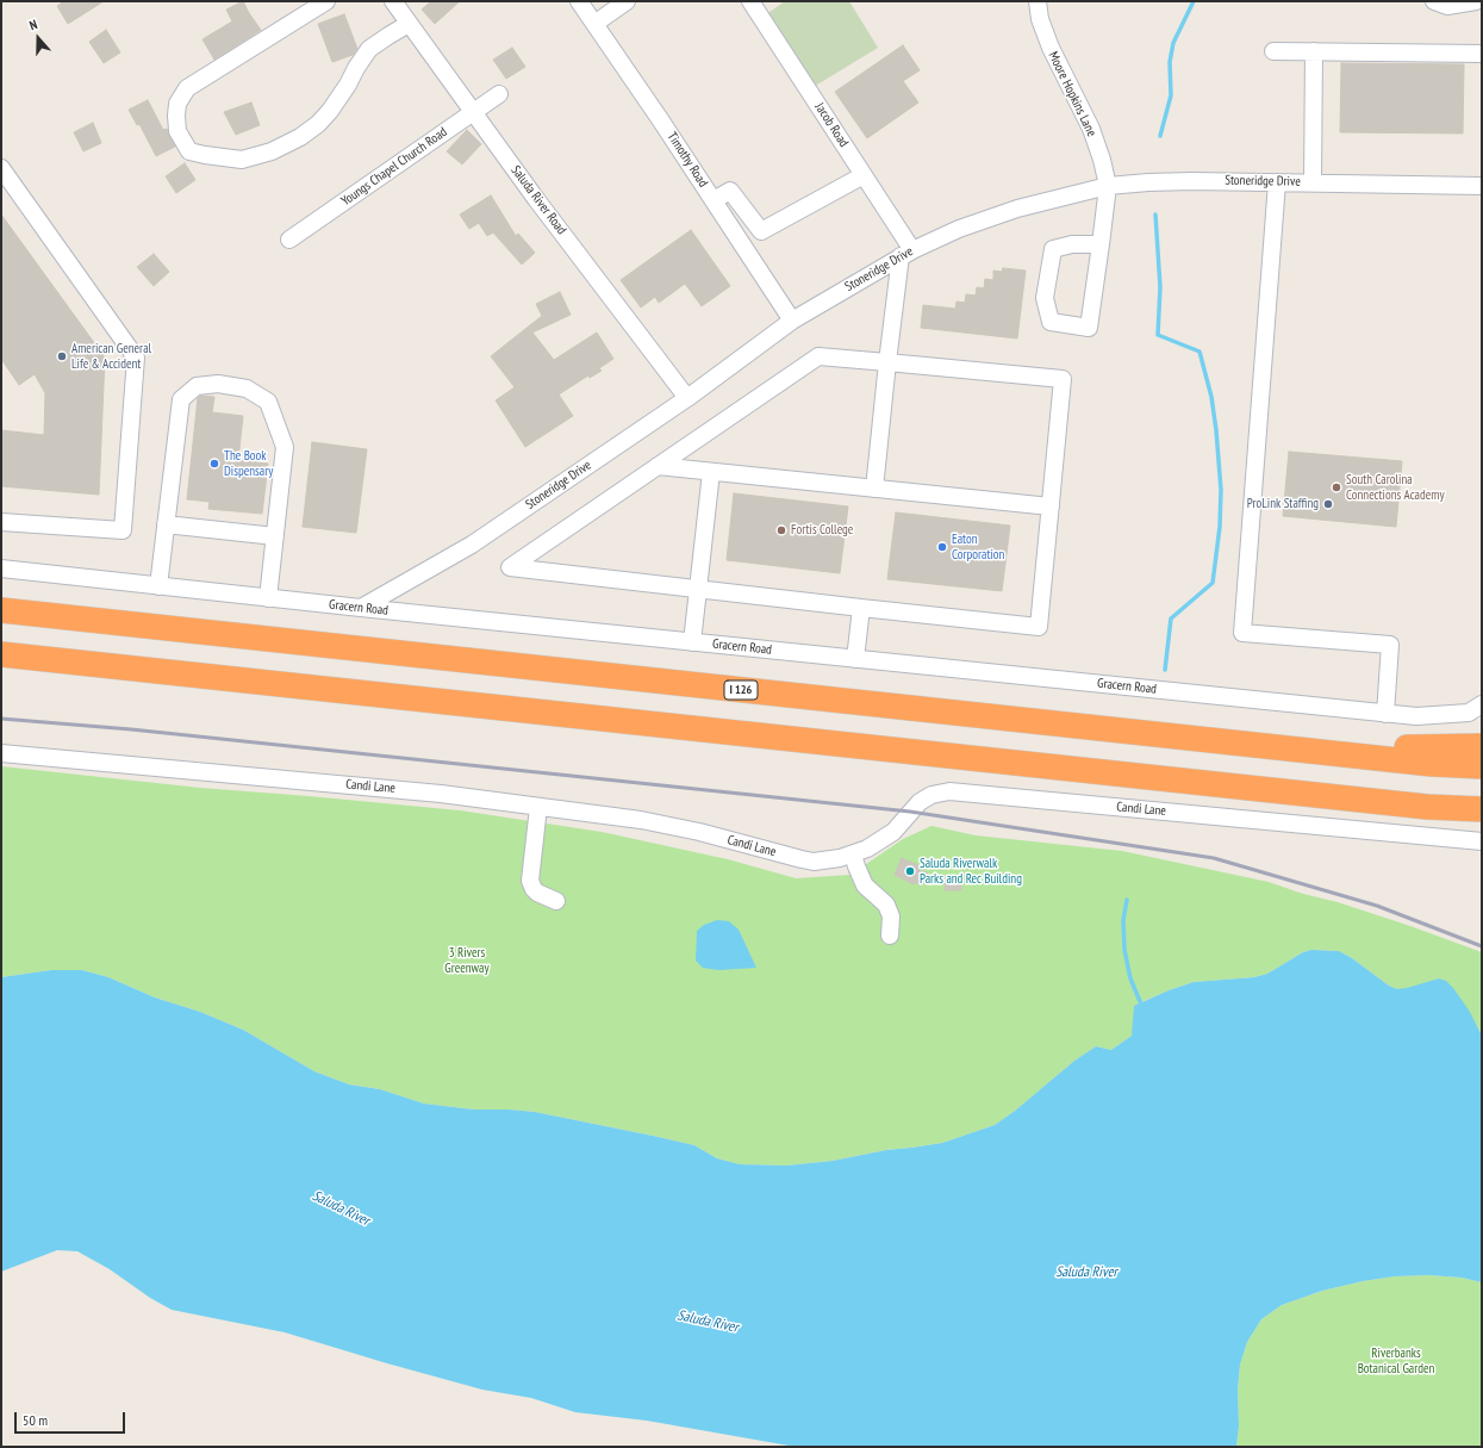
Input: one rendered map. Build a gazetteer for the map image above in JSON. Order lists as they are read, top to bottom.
{
  "streets": {
    "highway": ["I 126"],
    "street": [
      "Moore Hopkins Lane",
      "Jacob Road",
      "Timothy Road",
      "Youngs Chapel Church Road",
      "Stoneridge Drive",
      "Saluda River Road",
      "Gracern Road",
      "Candi Lane"
    ]
  },
  "crossings": [
    ["Moore Hopkins Lane", "Stoneridge Drive"],
    ["Jacob Road", "Stoneridge Drive"],
    ["Timothy Road", "Stoneridge Drive"],
    ["Youngs Chapel Church Road", "Saluda River Road"],
    ["Stoneridge Drive", "Saluda River Road"],
    ["Stoneridge Drive", "Gracern Road"]
  ],
  "water": ["Saluda River"],
  "parks": ["3 Rivers Greenway", "Riverbanks Botanical Garden"],
  "places": [
    "American General Life & Accident",
    "The Book Dispensary",
    "South Carolina Connections Academy",
    "ProLink Staffing",
    "Fortis College",
    "Eaton Corporation",
    "Saluda Riverwalk Parks and Rec Building"
  ],
  "scale_bar": "50 m",
  "north": "top"
}
